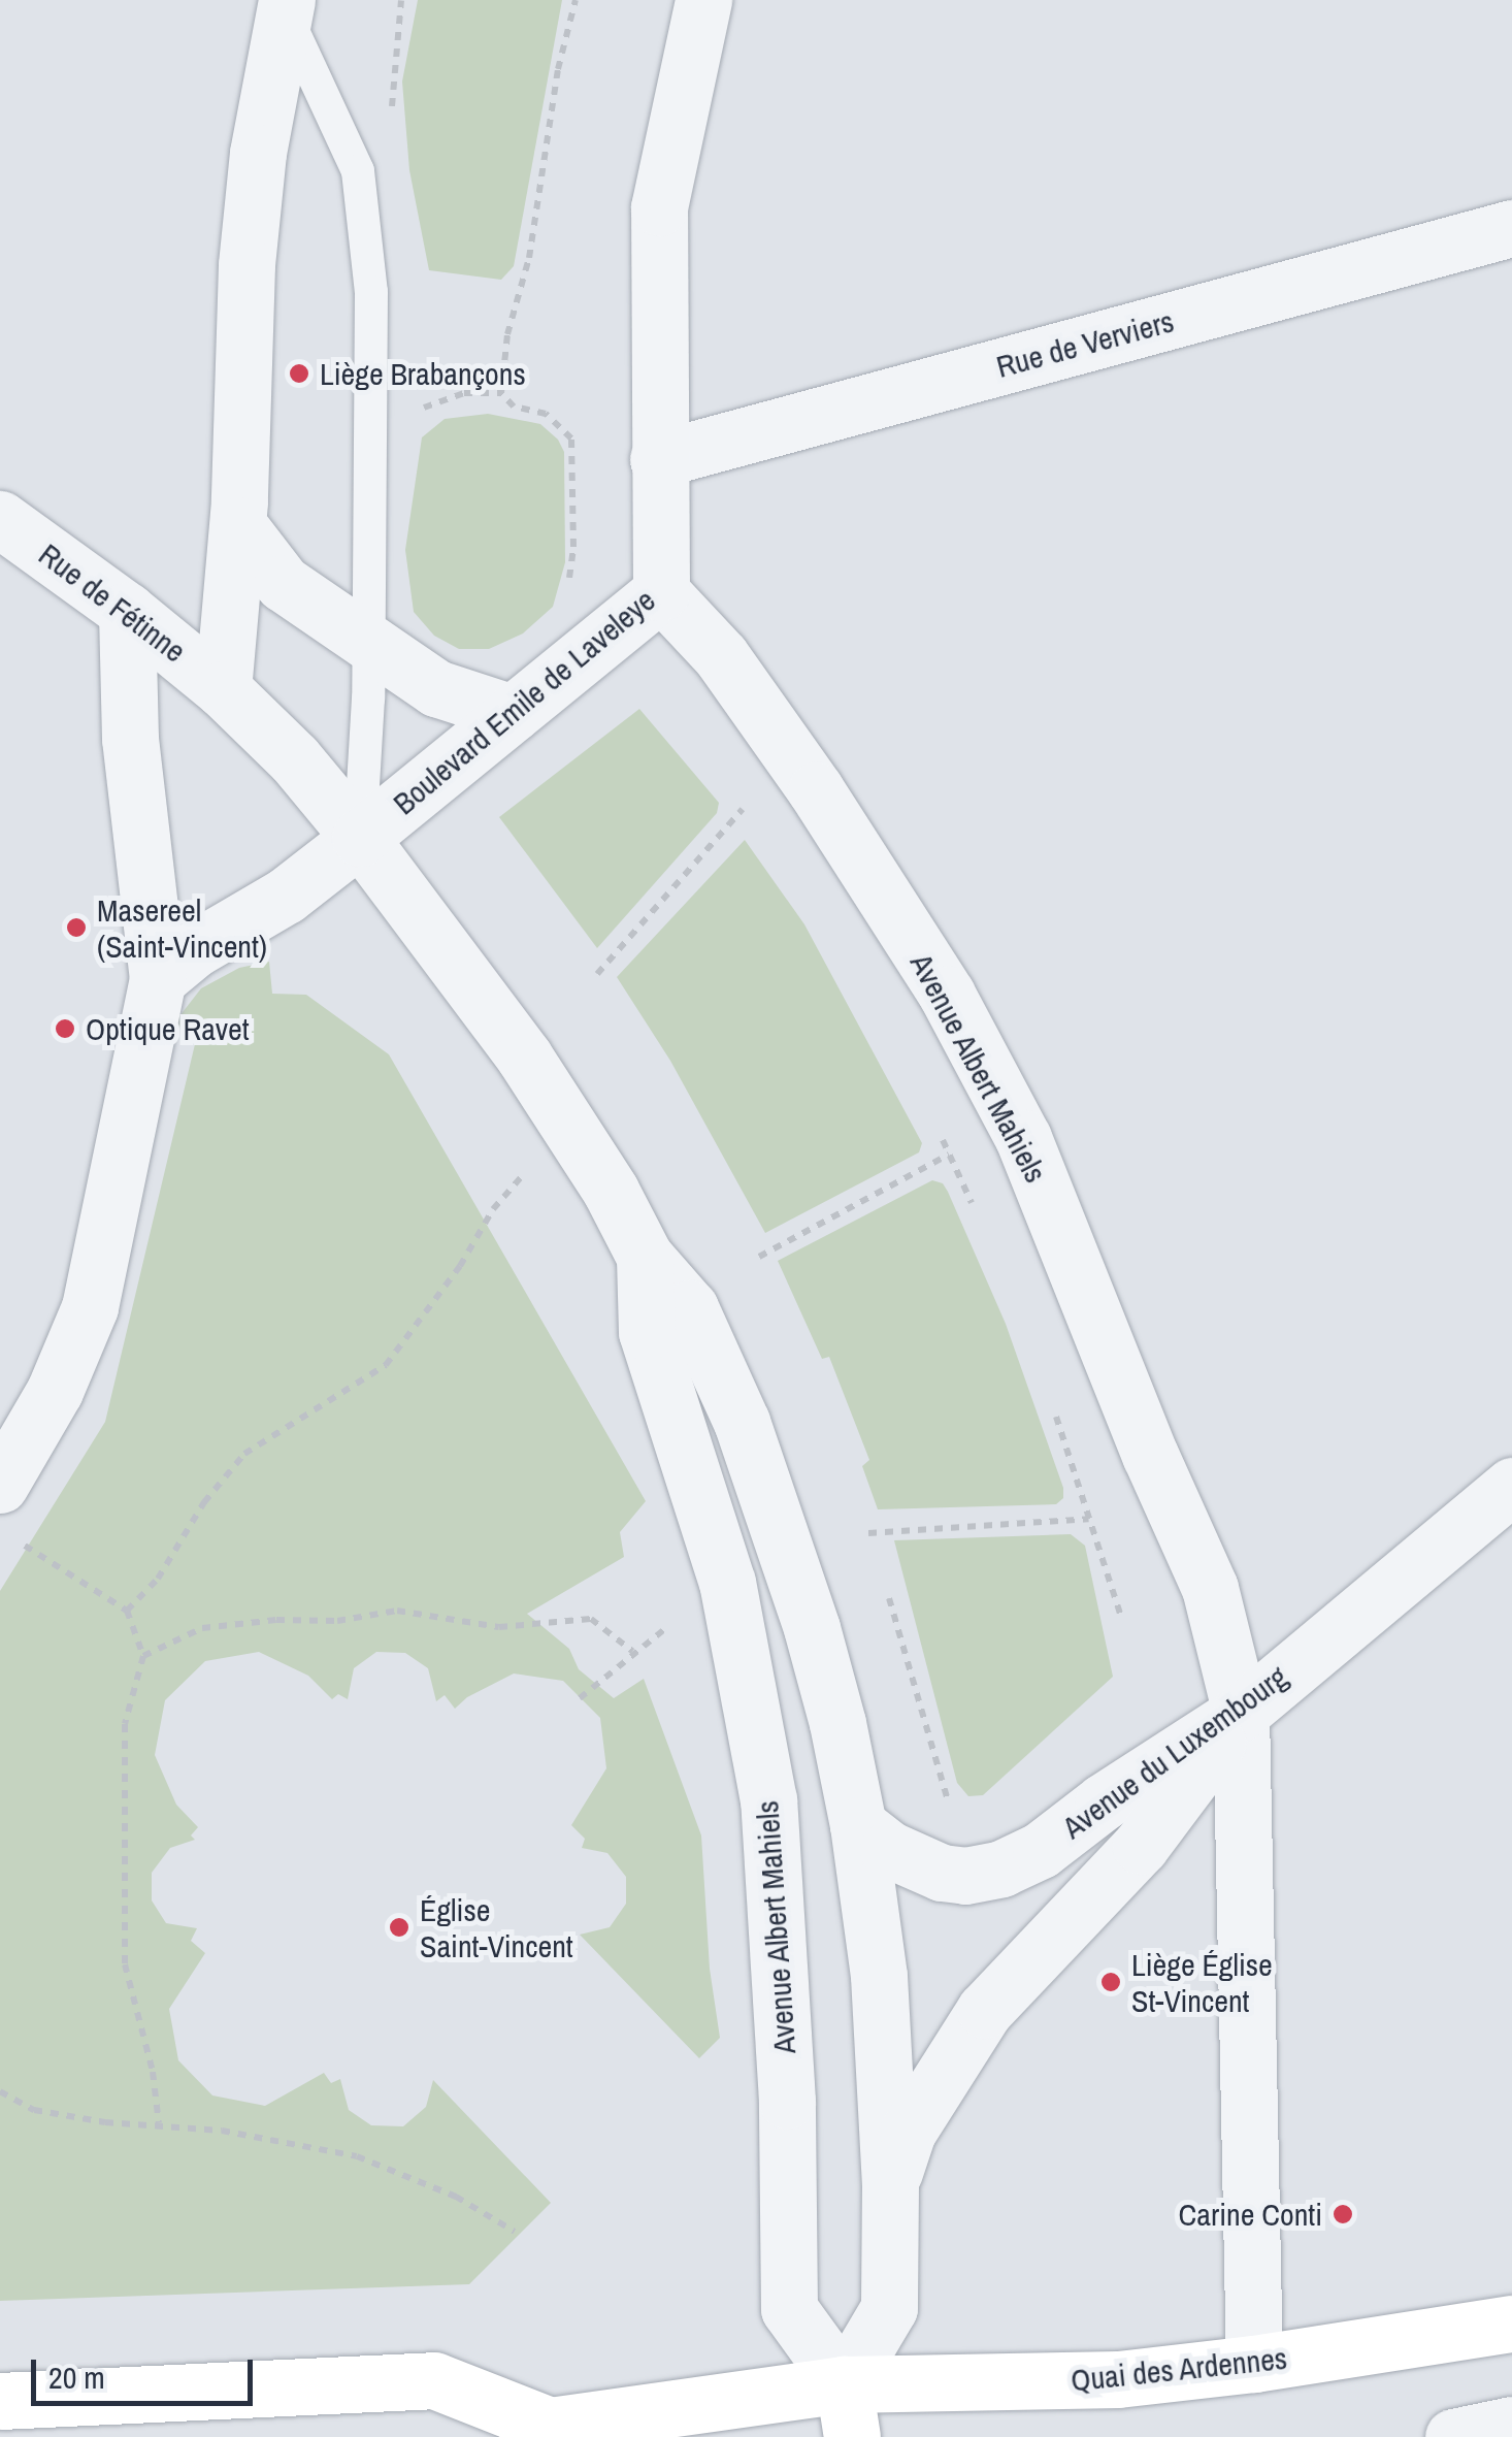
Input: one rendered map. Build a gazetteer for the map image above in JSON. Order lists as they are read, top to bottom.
{
  "streets": {
    "main road": ["Quai des Ardennes"],
    "street": [
      "Rue de Verviers",
      "Rue de Fétinne",
      "Boulevard Emile de Laveleye",
      "Avenue Albert Mahiels",
      "Avenue du Luxembourg"
    ]
  },
  "crossings": [
    ["Rue de Verviers", "Boulevard Emile de Laveleye"],
    ["Rue de Fétinne", "Avenue Albert Mahiels"],
    ["Boulevard Emile de Laveleye", "Avenue Albert Mahiels"],
    ["Avenue Albert Mahiels", "Avenue du Luxembourg"],
    ["Avenue Albert Mahiels", "Quai des Ardennes"]
  ],
  "places": [
    "Liège Brabançons",
    "Masereel (Saint-Vincent)",
    "Optique Ravet",
    "Église Saint-Vincent",
    "Liège Église St-Vincent",
    "Carine Conti"
  ],
  "scale_bar": "20 m"
}
